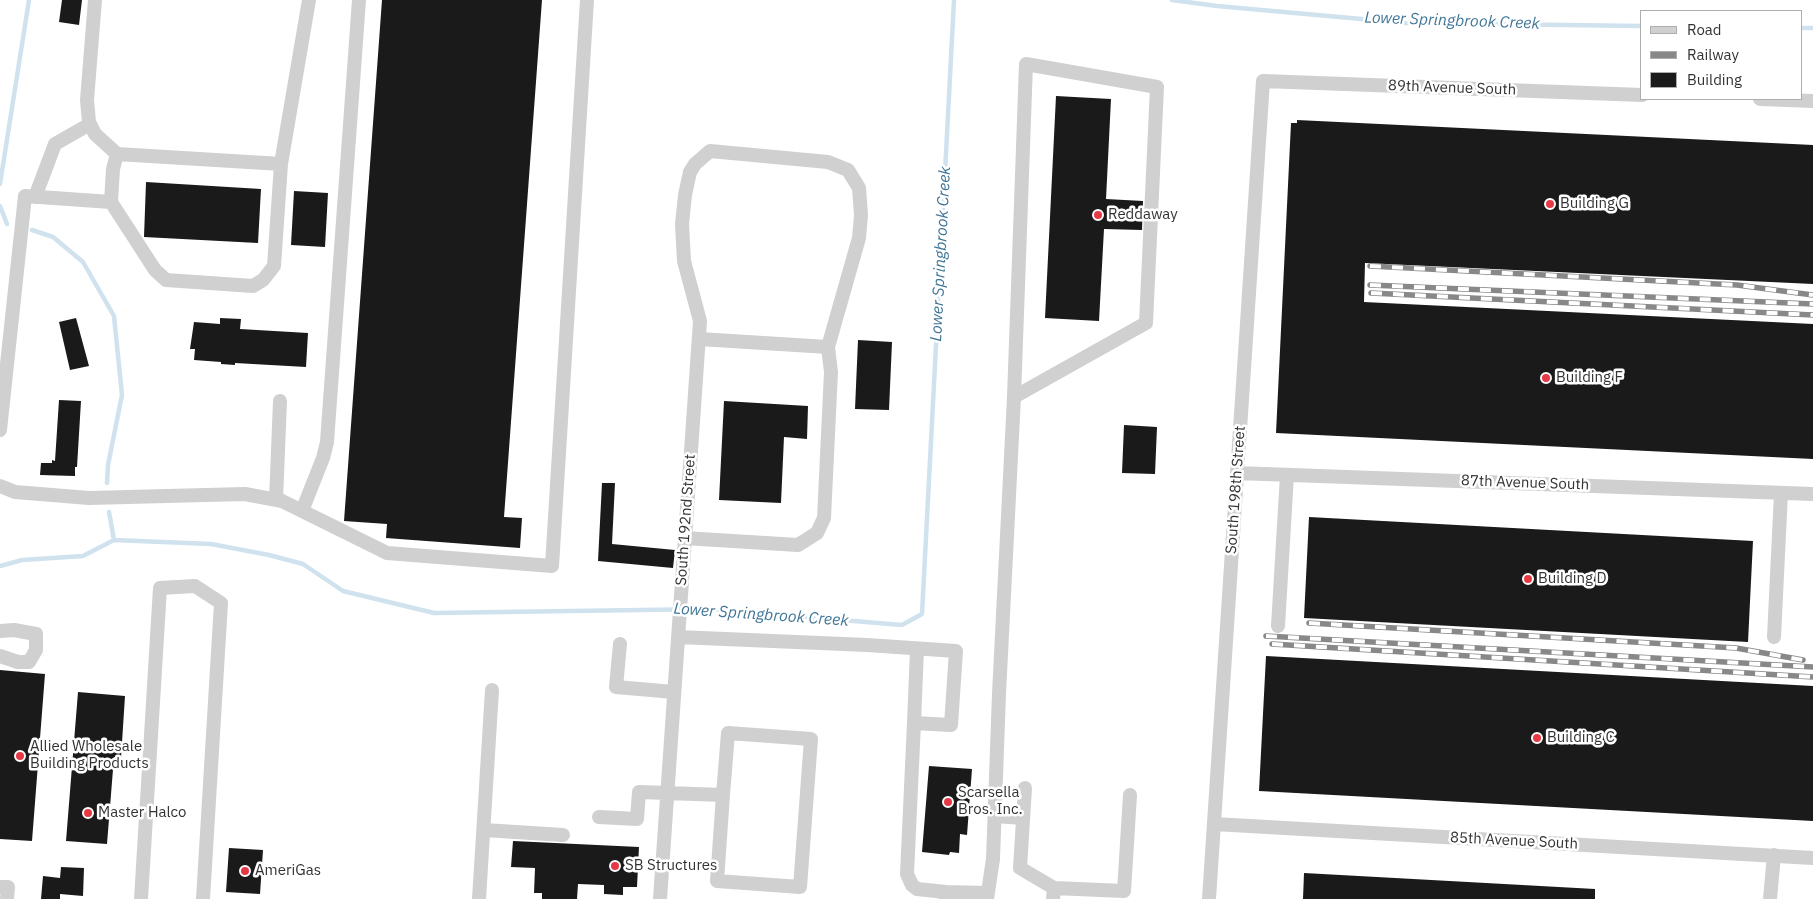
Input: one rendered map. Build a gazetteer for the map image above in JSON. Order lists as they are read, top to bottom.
{
  "streets": {
    "street": [
      "89th Avenue South",
      "87th Avenue South",
      "South 198th Street",
      "South 192nd Street",
      "85th Avenue South"
    ]
  },
  "crossings": [
    ["89th Avenue South", "South 198th Street"],
    ["87th Avenue South", "South 198th Street"],
    ["South 198th Street", "85th Avenue South"]
  ],
  "water": ["Lower Springbrook Creek"],
  "places": [
    "Building G",
    "Reddaway",
    "Building F",
    "Building D",
    "Building C",
    "Allied Wholesale Building Products",
    "Scarsella Bros. Inc.",
    "Master Halco",
    "SB Structures",
    "AmeriGas"
  ],
  "legend": ["Road", "Railway", "Building"]
}
